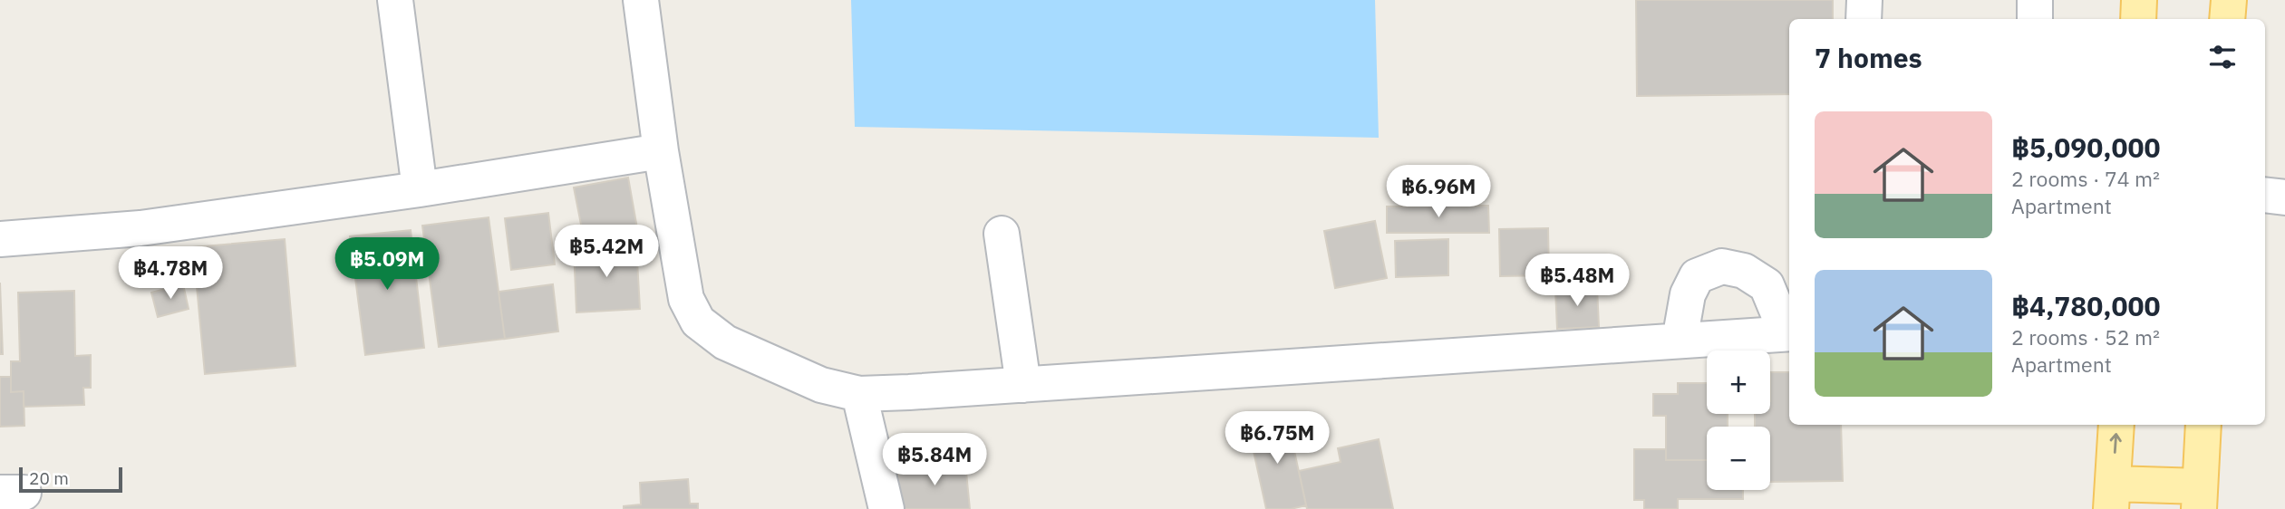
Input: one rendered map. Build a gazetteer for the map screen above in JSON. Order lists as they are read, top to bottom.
{
  "scale_bar": "20 m",
  "page": {
    "heading": "7 homes",
    "list": [
      {
        "name": "฿5,090,000",
        "note": "2 rooms · 74 m² · Apartment"
      },
      {
        "name": "฿4,780,000",
        "note": "2 rooms · 52 m² · Apartment"
      }
    ],
    "price": [
      "฿6.96M",
      "฿5.42M",
      "฿5.09M",
      "฿4.78M",
      "฿5.48M",
      "฿6.75M",
      "฿5.84M"
    ],
    "map_buttons": ["+", "−"],
    "scale": "20 m"
  }
}
